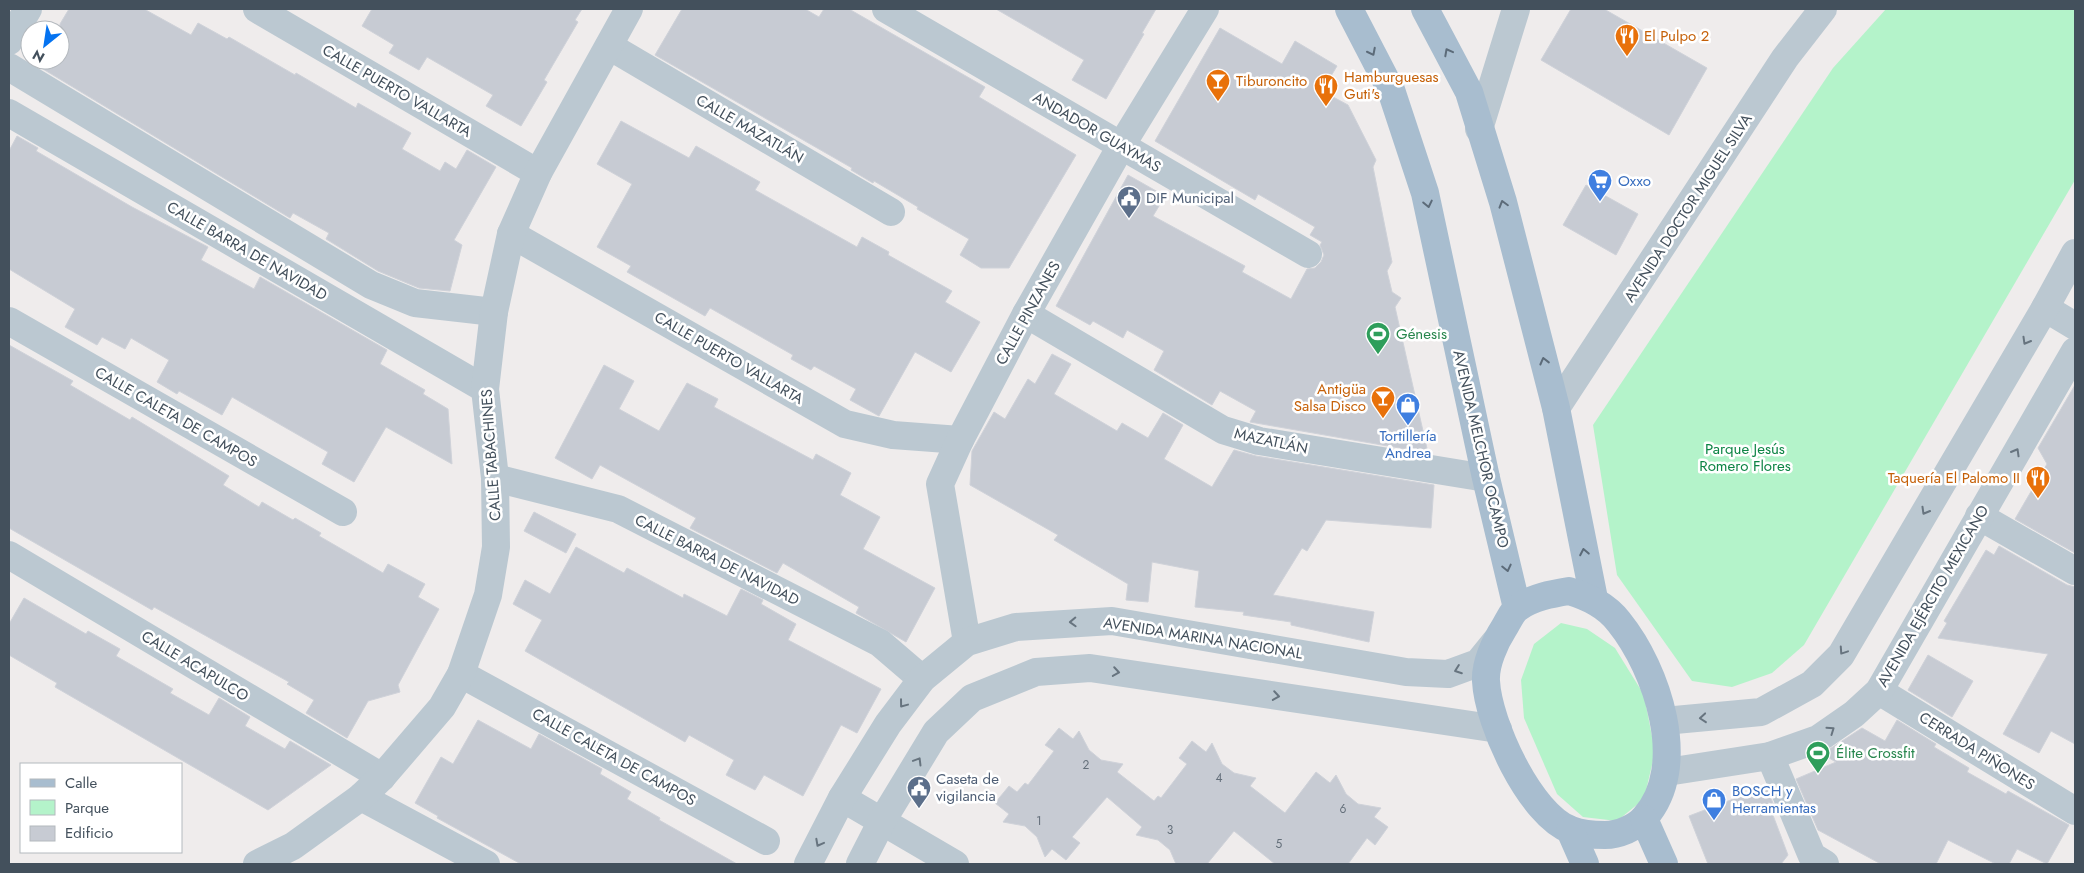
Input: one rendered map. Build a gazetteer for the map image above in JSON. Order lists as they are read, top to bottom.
{
  "streets": {
    "main road": ["AVENIDA MELCHOR OCAMPO"],
    "street": [
      "CALLE PUERTO VALLARTA",
      "CALLE MAZATLÁN",
      "ANDADOR GUAYMAS",
      "AVENIDA DOCTOR MIGUEL SILVA",
      "CALLE BARRA DE NAVIDAD",
      "CALLE PINZANES",
      "CALLE CALETA DE CAMPOS",
      "MAZATLÁN",
      "CALLE TABACHINES",
      "AVENIDA EJÉRCITO MEXICANO",
      "AVENIDA MARINA NACIONAL",
      "CALLE ACAPULCO",
      "CERRADA PIÑONES"
    ]
  },
  "crossings": [
    ["CALLE PUERTO VALLARTA", "CALLE PINZANES"],
    ["CALLE PUERTO VALLARTA", "CALLE TABACHINES"],
    ["CALLE MAZATLÁN", "CALLE TABACHINES"],
    ["ANDADOR GUAYMAS", "CALLE PINZANES"],
    ["CALLE BARRA DE NAVIDAD", "CALLE TABACHINES"],
    ["CALLE BARRA DE NAVIDAD", "AVENIDA MARINA NACIONAL"],
    ["CALLE PINZANES", "MAZATLÁN"],
    ["CALLE PINZANES", "AVENIDA MARINA NACIONAL"],
    ["CALLE CALETA DE CAMPOS", "CALLE TABACHINES"],
    ["MAZATLÁN", "AVENIDA MELCHOR OCAMPO"],
    ["CALLE TABACHINES", "CALLE ACAPULCO"],
    ["AVENIDA EJÉRCITO MEXICANO", "CERRADA PIÑONES"]
  ],
  "one_way": ["AVENIDA MARINA NACIONAL"],
  "parks": ["Parque Jesús Romero Flores"],
  "places": {
    "restaurant": ["El Pulpo 2", "Hamburguesas Guti's", "Taquería El Palomo II"],
    "bar": ["Tiburoncito", "Antigüa Salsa Disco"],
    "supermarket": ["Oxxo"],
    "public building": ["DIF Municipal", "Caseta de vigilancia"],
    "sports": ["Génesis", "Élite Crossfit"],
    "shop": ["Tortillería Andrea", "BOSCH y Herramientas"]
  },
  "house_numbers": [
    "2",
    "4",
    "6",
    "1",
    "3",
    "5"
  ],
  "legend": ["Calle", "Parque", "Edificio"],
  "north": "bottom left"
}
